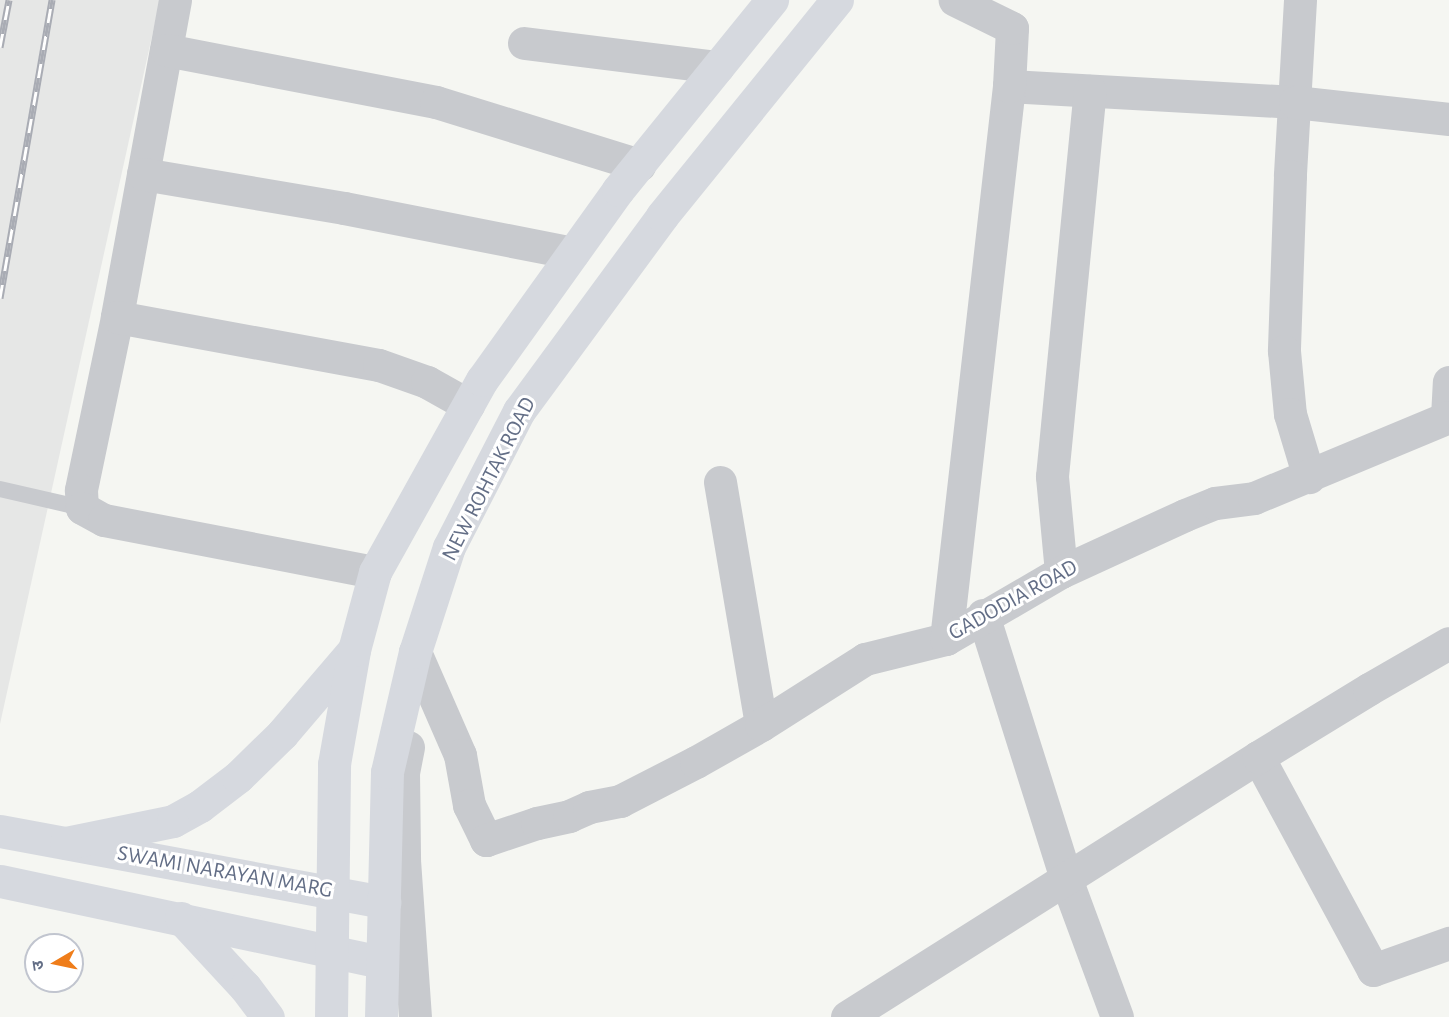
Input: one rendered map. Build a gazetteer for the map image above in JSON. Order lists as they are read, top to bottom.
{
  "streets": {
    "main road": ["NEW ROHTAK ROAD", "SWAMI NARAYAN MARG"],
    "street": ["GADODIA ROAD"]
  },
  "crossings": [
    ["NEW ROHTAK ROAD", "GADODIA ROAD"],
    ["NEW ROHTAK ROAD", "SWAMI NARAYAN MARG"]
  ],
  "north": "left"
}
